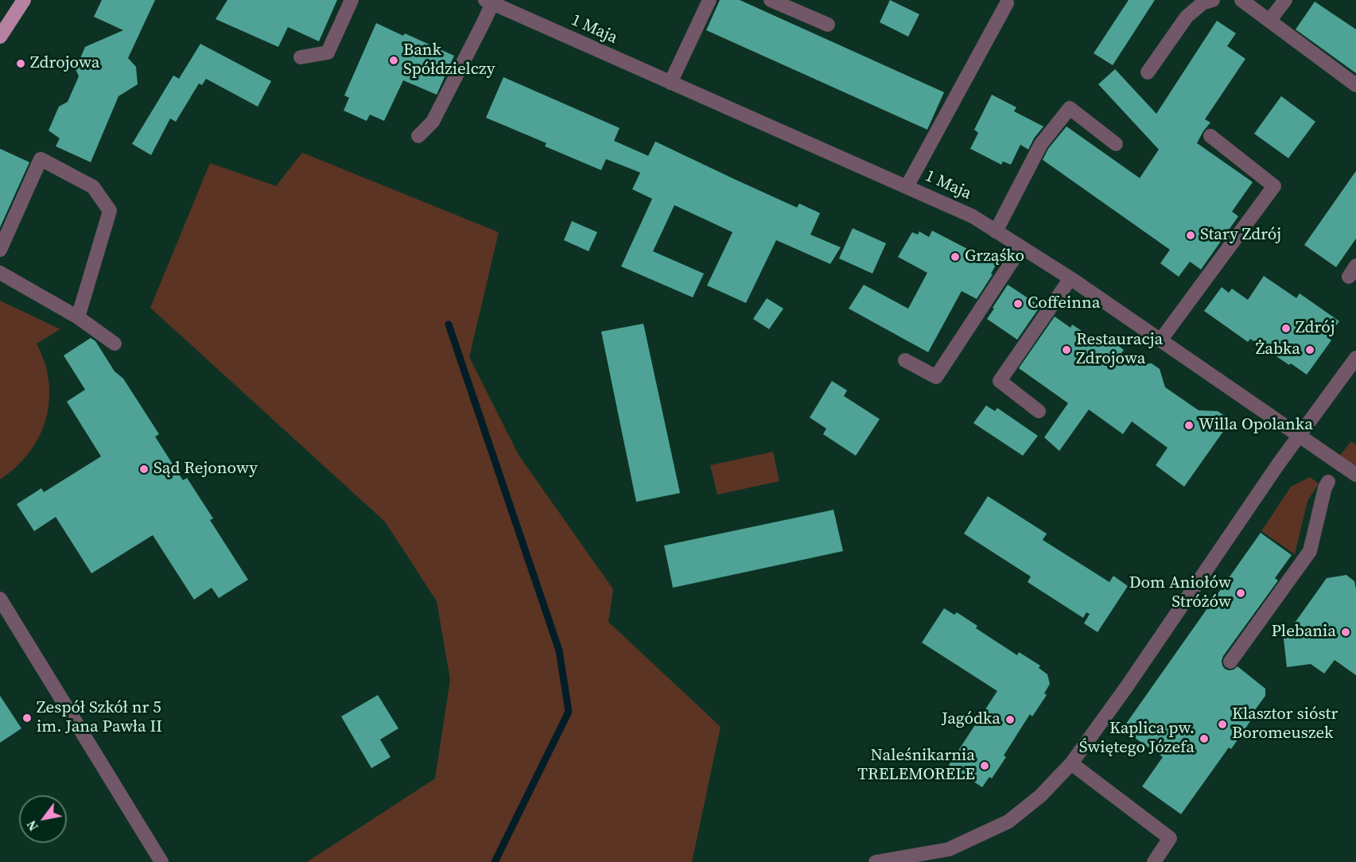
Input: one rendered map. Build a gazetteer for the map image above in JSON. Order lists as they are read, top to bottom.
{
  "streets": {
    "street": ["1 Maja"]
  },
  "places": [
    "Bank Spółdzielczy",
    "Zdrojowa",
    "Stary Zdrój",
    "Grząśko",
    "Coffeinna",
    "Zdrój",
    "Restauracja Zdrojowa",
    "Żabka",
    "Willa Opolanka",
    "Sąd Rejonowy",
    "Dom Aniołów Stróżów",
    "Plebania",
    "Zespół Szkół nr 5 im. Jana Pawła II",
    "Jagódka",
    "Klasztor sióstr Boromeuszek",
    "Kaplica pw. Świętego Józefa",
    "Naleśnikarnia TRELEMORELE"
  ],
  "north": "bottom left"
}
